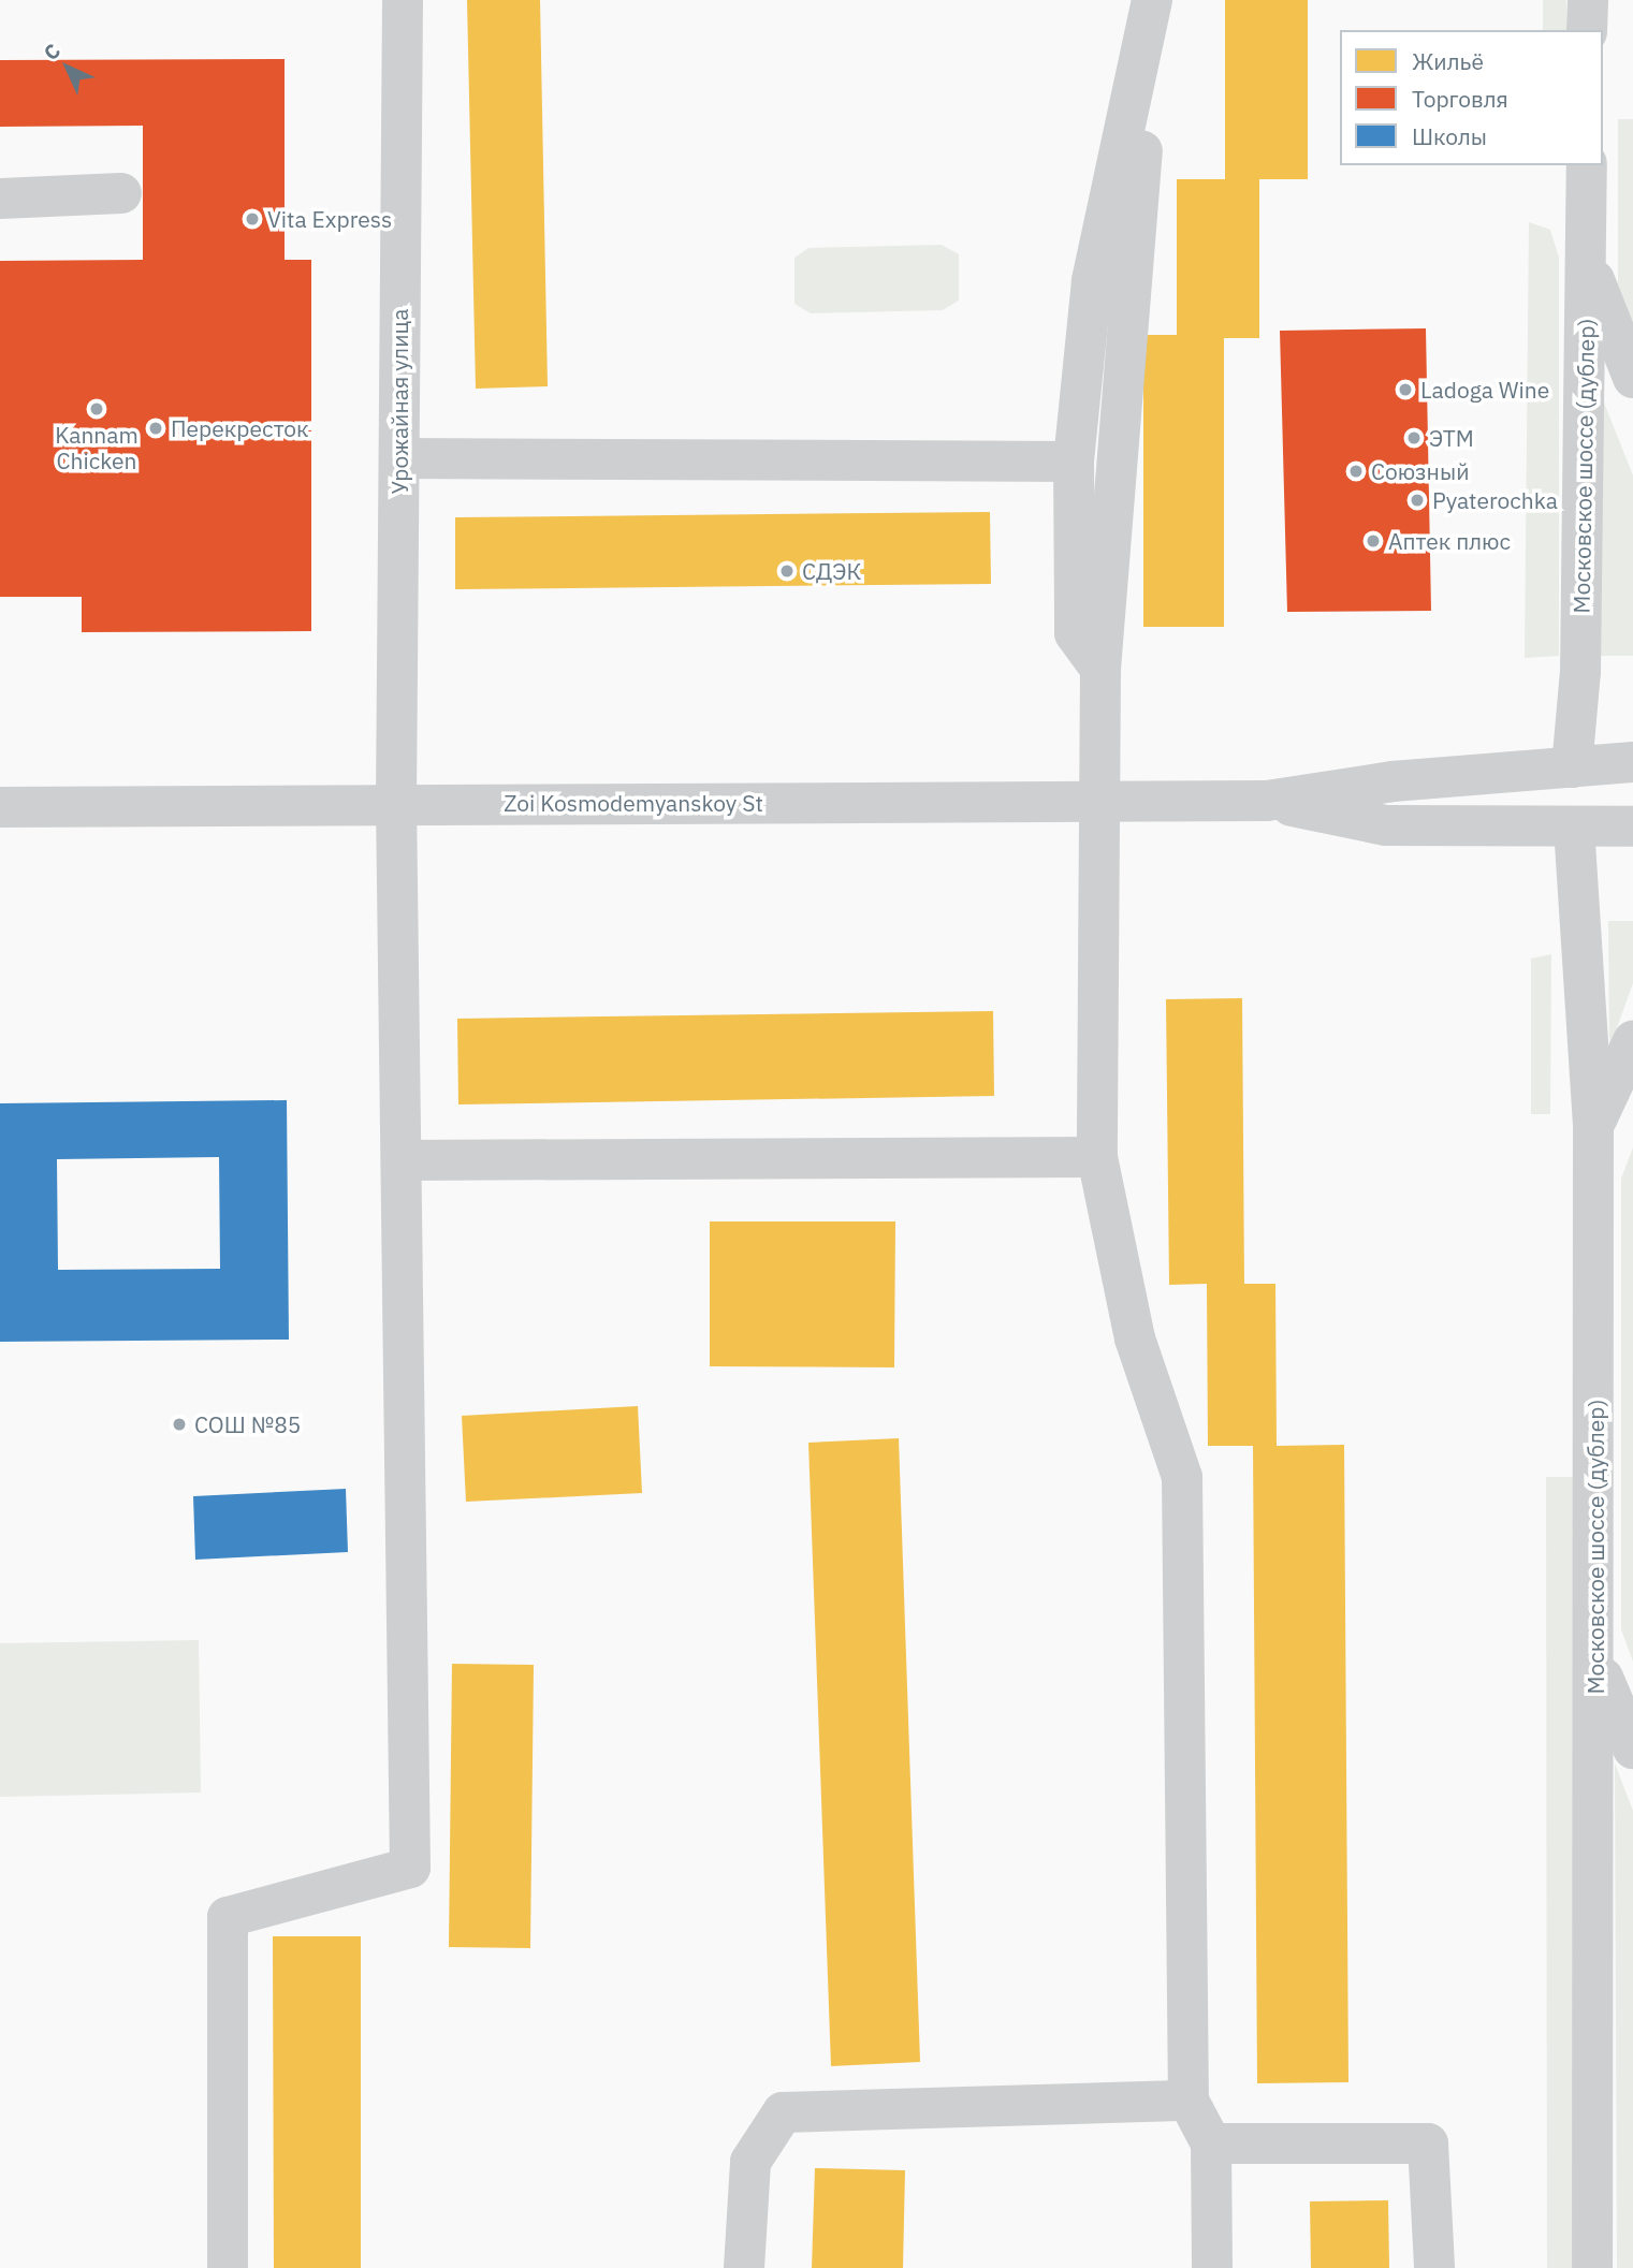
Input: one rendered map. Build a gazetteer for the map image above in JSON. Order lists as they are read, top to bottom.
{
  "streets": {
    "street": ["Урожайная улица", "Московское шоссе (дублер)", "Zoi Kosmodemyanskoy St"]
  },
  "crossings": [
    ["Урожайная улица", "Zoi Kosmodemyanskoy St"]
  ],
  "places": [
    "Vita Express",
    "Ladoga Wine",
    "Kannam Chicken",
    "Перекресток",
    "ЭТМ",
    "Союзный",
    "Pyaterochka",
    "Аптек плюс",
    "СДЭК",
    "СОШ №85"
  ],
  "legend": ["Жильё", "Торговля", "Школы"],
  "north": "top left"
}
